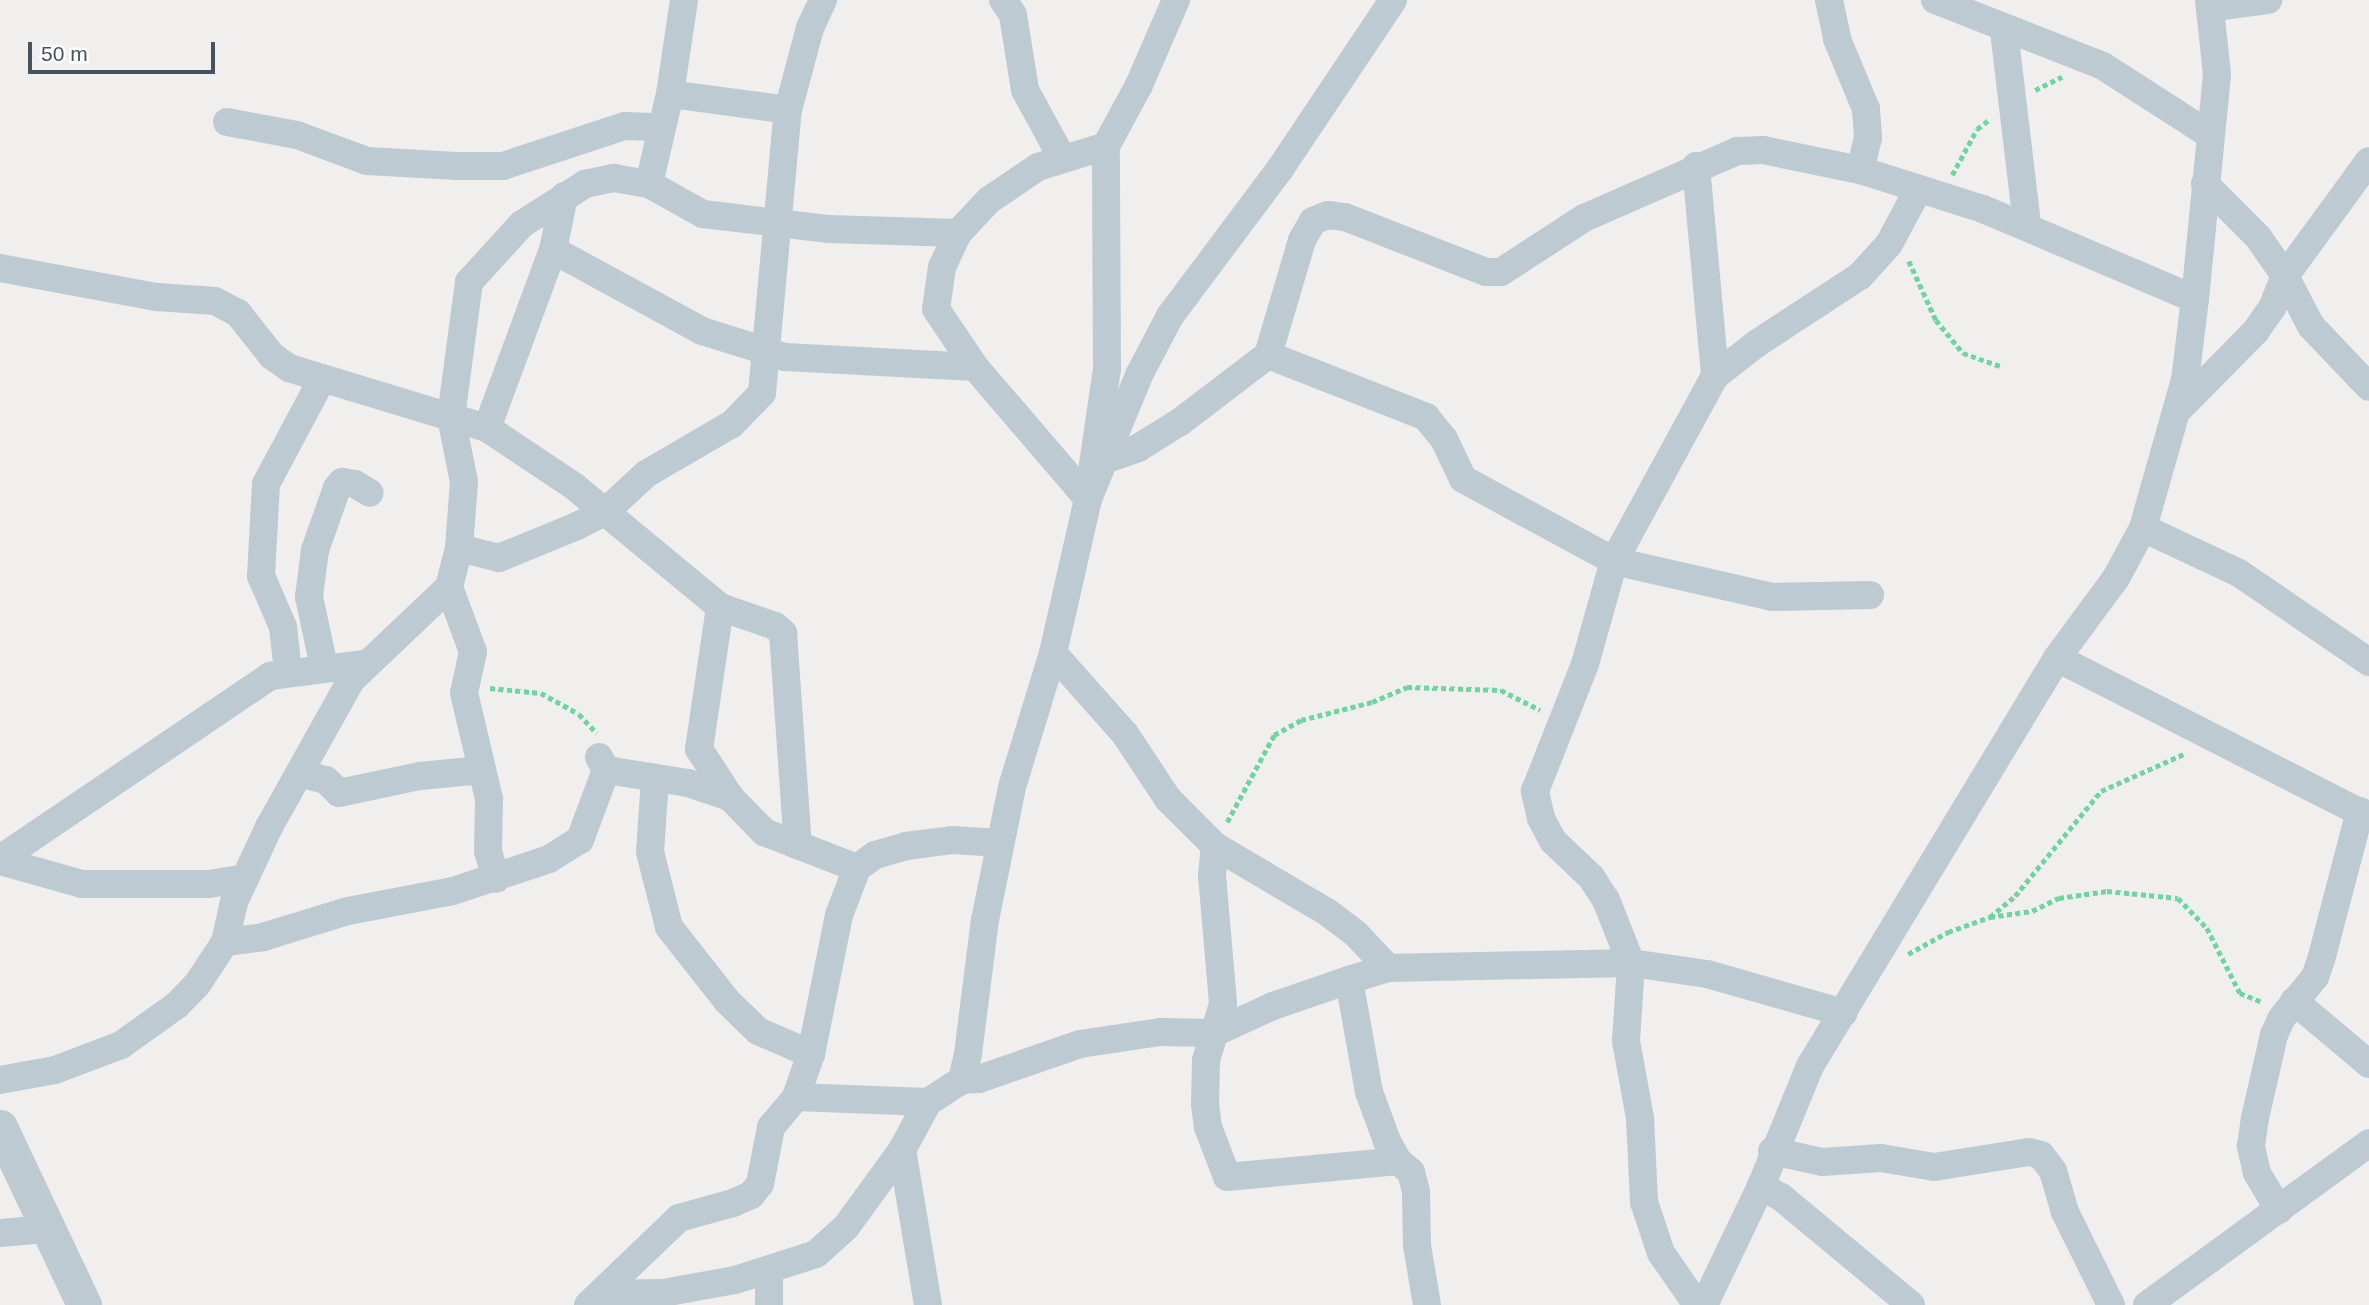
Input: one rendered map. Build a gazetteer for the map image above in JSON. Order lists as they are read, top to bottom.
{
  "scale_bar": "50 m"
}
